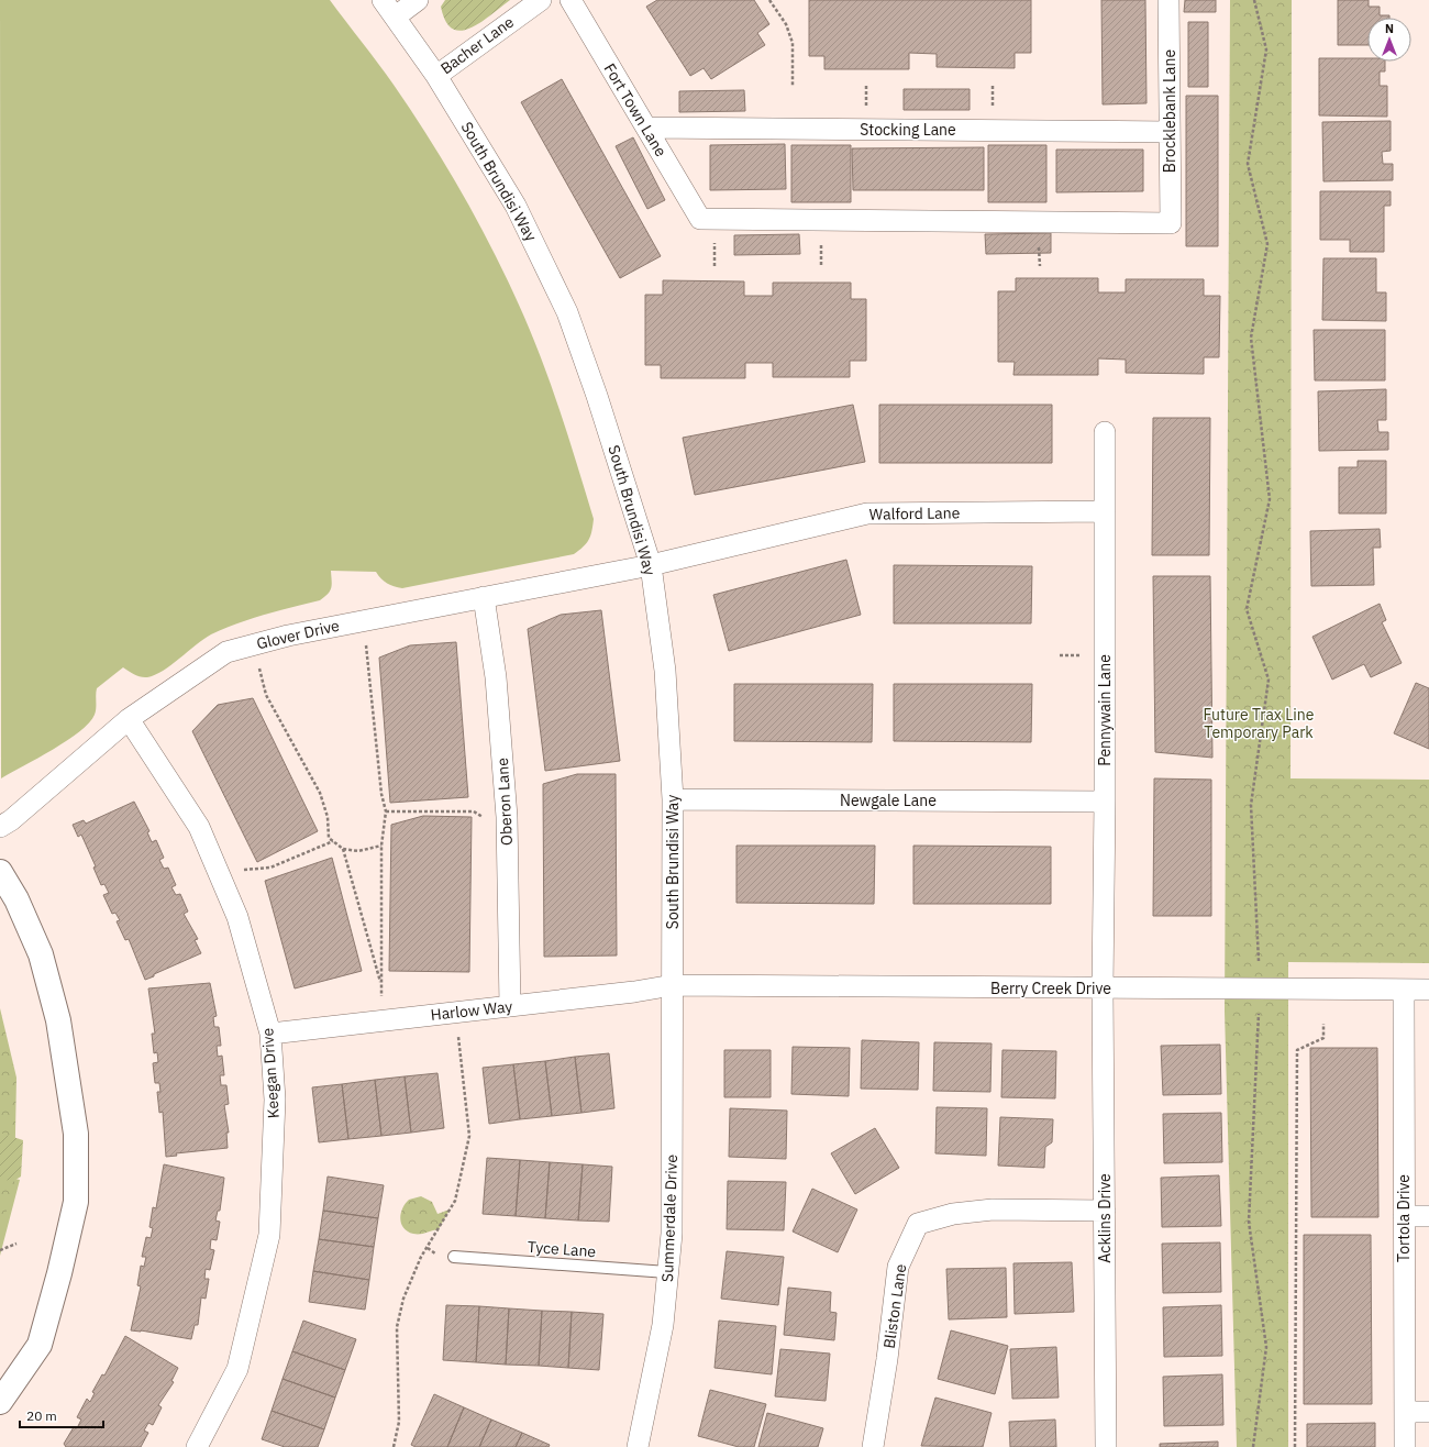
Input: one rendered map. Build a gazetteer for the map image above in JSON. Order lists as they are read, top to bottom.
{
  "streets": {
    "street": [
      "Bacher Lane",
      "Fort Town Lane",
      "Brocklebank Lane",
      "Stocking Lane",
      "South Brundisi Way",
      "Walford Lane",
      "Glover Drive",
      "Pennywain Lane",
      "Newgale Lane",
      "Oberon Lane",
      "Berry Creek Drive",
      "Harlow Way",
      "Keegan Drive",
      "Summerdale Drive",
      "Acklins Drive",
      "Tortola Drive",
      "Bliston Lane"
    ],
    "lane": ["Tyce Lane"]
  },
  "crossings": [
    ["Bacher Lane", "South Brundisi Way"],
    ["Fort Town Lane", "Brocklebank Lane"],
    ["Fort Town Lane", "Stocking Lane"],
    ["Brocklebank Lane", "Stocking Lane"],
    ["South Brundisi Way", "Walford Lane"],
    ["South Brundisi Way", "Glover Drive"],
    ["South Brundisi Way", "Newgale Lane"],
    ["South Brundisi Way", "Berry Creek Drive"],
    ["South Brundisi Way", "Harlow Way"],
    ["South Brundisi Way", "Summerdale Drive"],
    ["Walford Lane", "Glover Drive"],
    ["Walford Lane", "Pennywain Lane"],
    ["Glover Drive", "Oberon Lane"],
    ["Glover Drive", "Keegan Drive"],
    ["Pennywain Lane", "Newgale Lane"],
    ["Pennywain Lane", "Berry Creek Drive"],
    ["Pennywain Lane", "Acklins Drive"],
    ["Oberon Lane", "Harlow Way"],
    ["Berry Creek Drive", "Harlow Way"],
    ["Berry Creek Drive", "Summerdale Drive"],
    ["Berry Creek Drive", "Acklins Drive"],
    ["Berry Creek Drive", "Tortola Drive"],
    ["Harlow Way", "Keegan Drive"],
    ["Harlow Way", "Summerdale Drive"],
    ["Summerdale Drive", "Tyce Lane"],
    ["Acklins Drive", "Bliston Lane"]
  ],
  "parks": ["Future Trax Line Temporary Park"],
  "scale_bar": "20 m",
  "north": "top"
}
